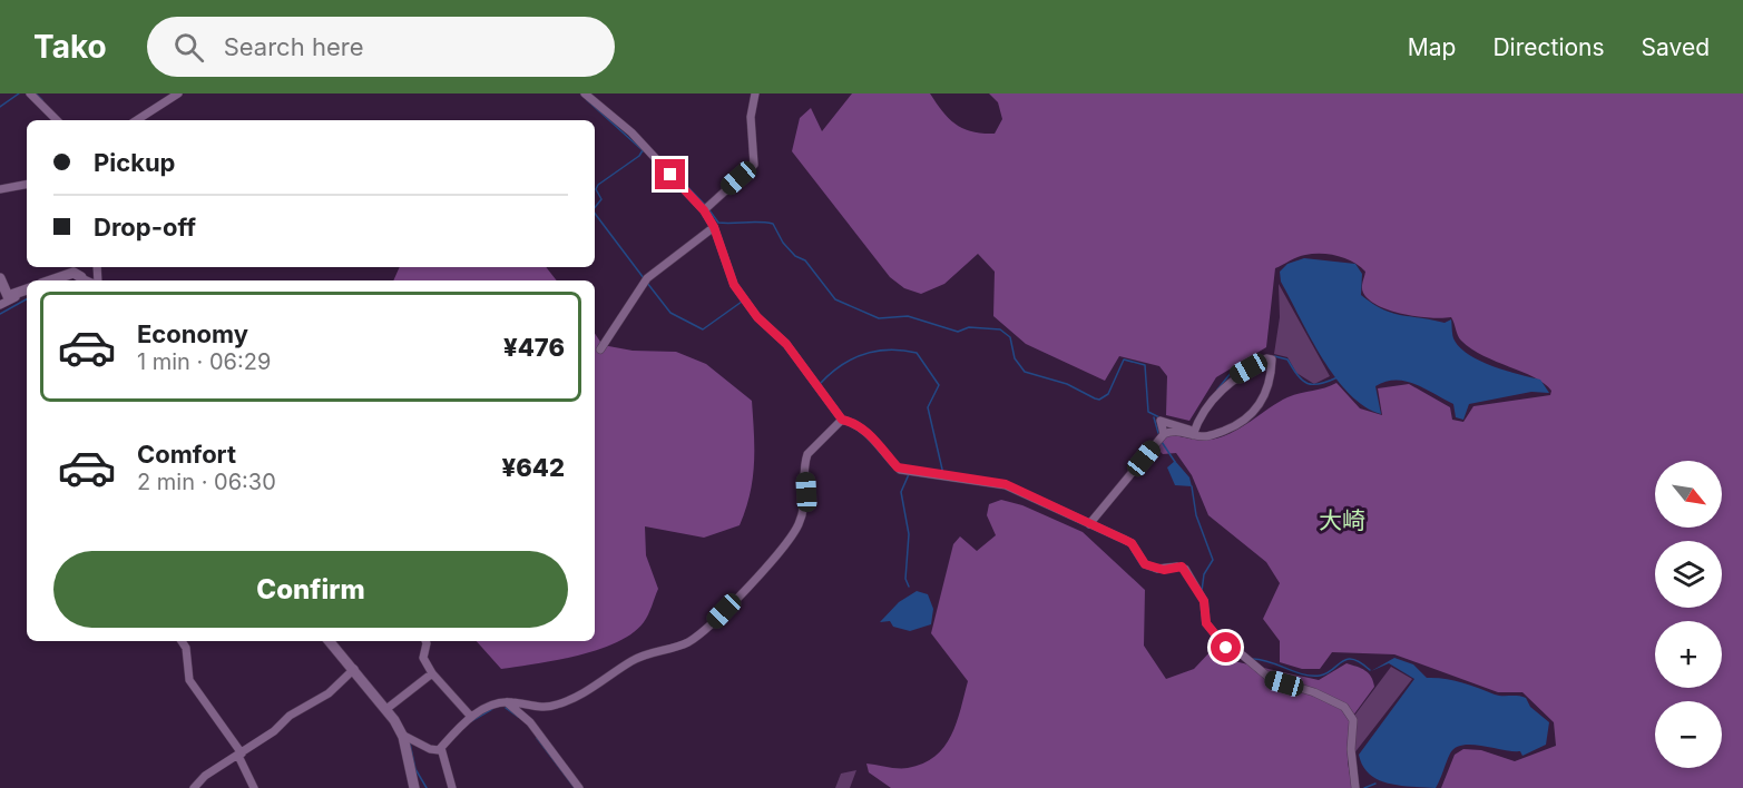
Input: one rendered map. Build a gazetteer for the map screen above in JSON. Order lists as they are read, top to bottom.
{
  "districts": ["大崎"],
  "north": "bottom right",
  "page": {
    "header": "Tako",
    "search": "Search here",
    "nav": ["Map", "Directions", "Saved"],
    "banner": ["Pickup", "Drop-off"],
    "list": [
      {
        "name": "Economy",
        "note": "1 min · 06:29",
        "value": "¥476"
      },
      {
        "name": "Comfort",
        "note": "2 min · 06:30",
        "value": "¥642"
      }
    ],
    "map_buttons": ["+", "−"],
    "buttons": "Confirm"
  }
}
